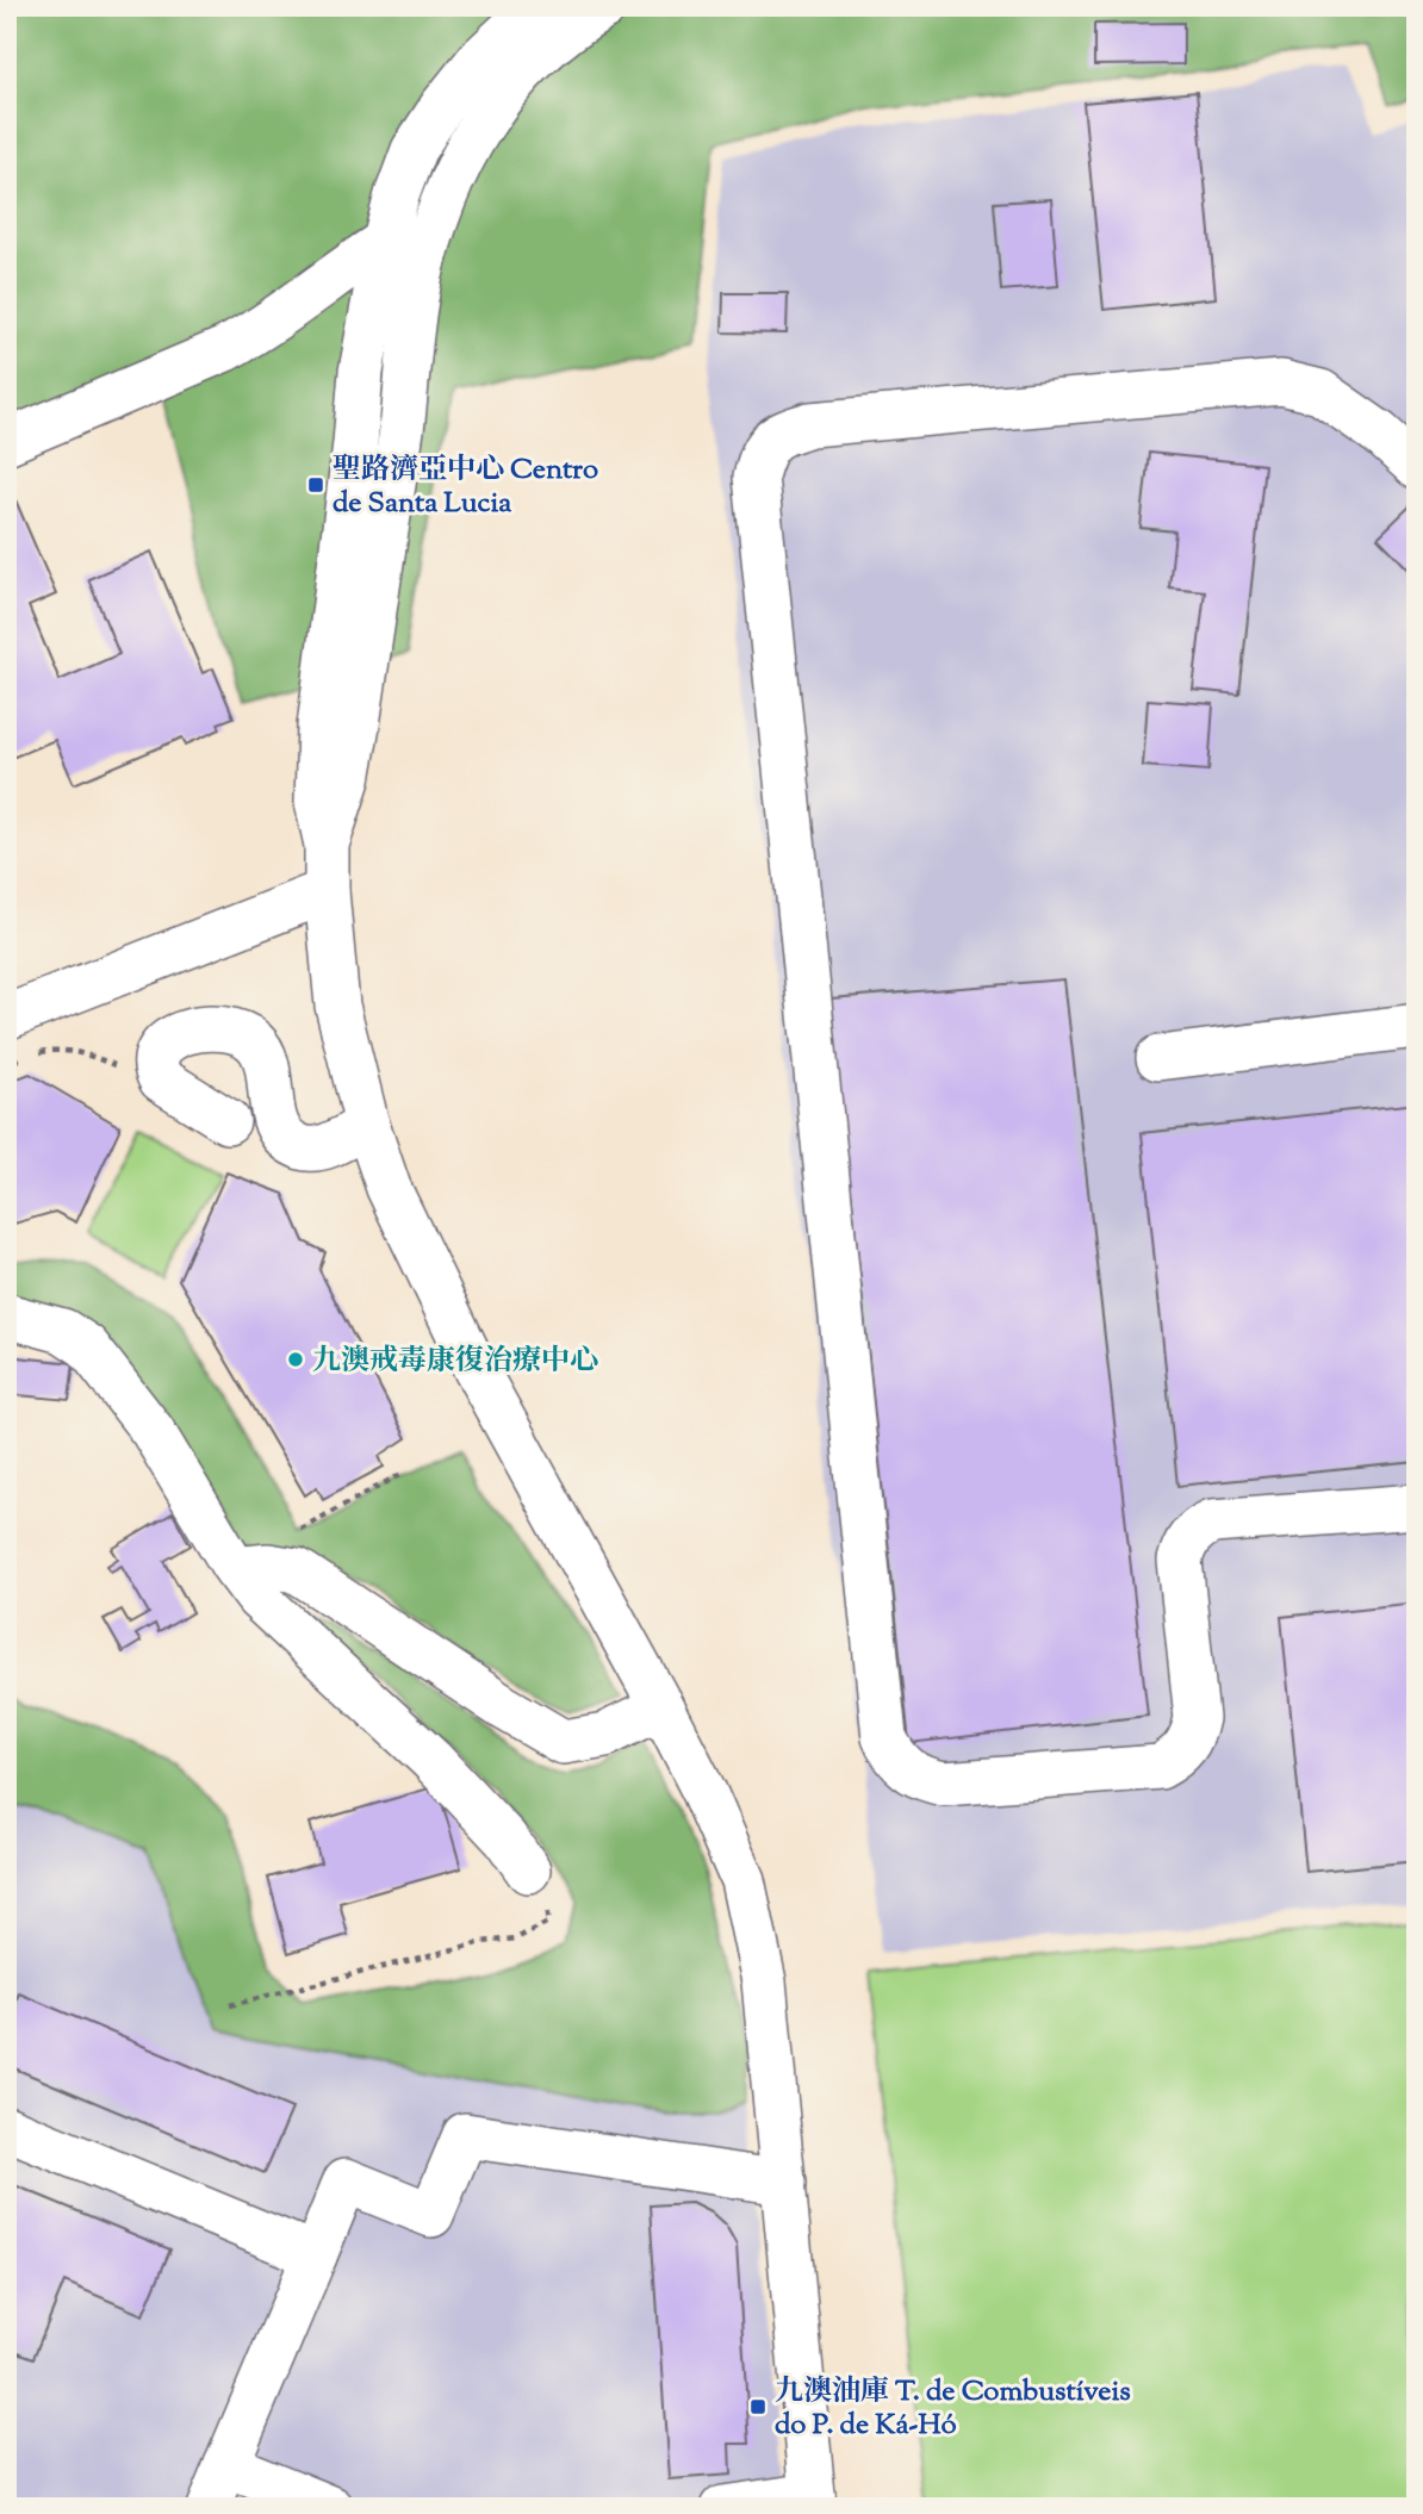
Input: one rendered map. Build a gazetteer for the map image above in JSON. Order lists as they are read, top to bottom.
{
  "places": {
    "transit": ["聖路濟亞中心 Centro de Santa Lucia", "九澳油庫 T. de Combustíveis do P. de Ká-Hó"],
    "other": ["九澳戒毒康復治療中心"]
  }
}
